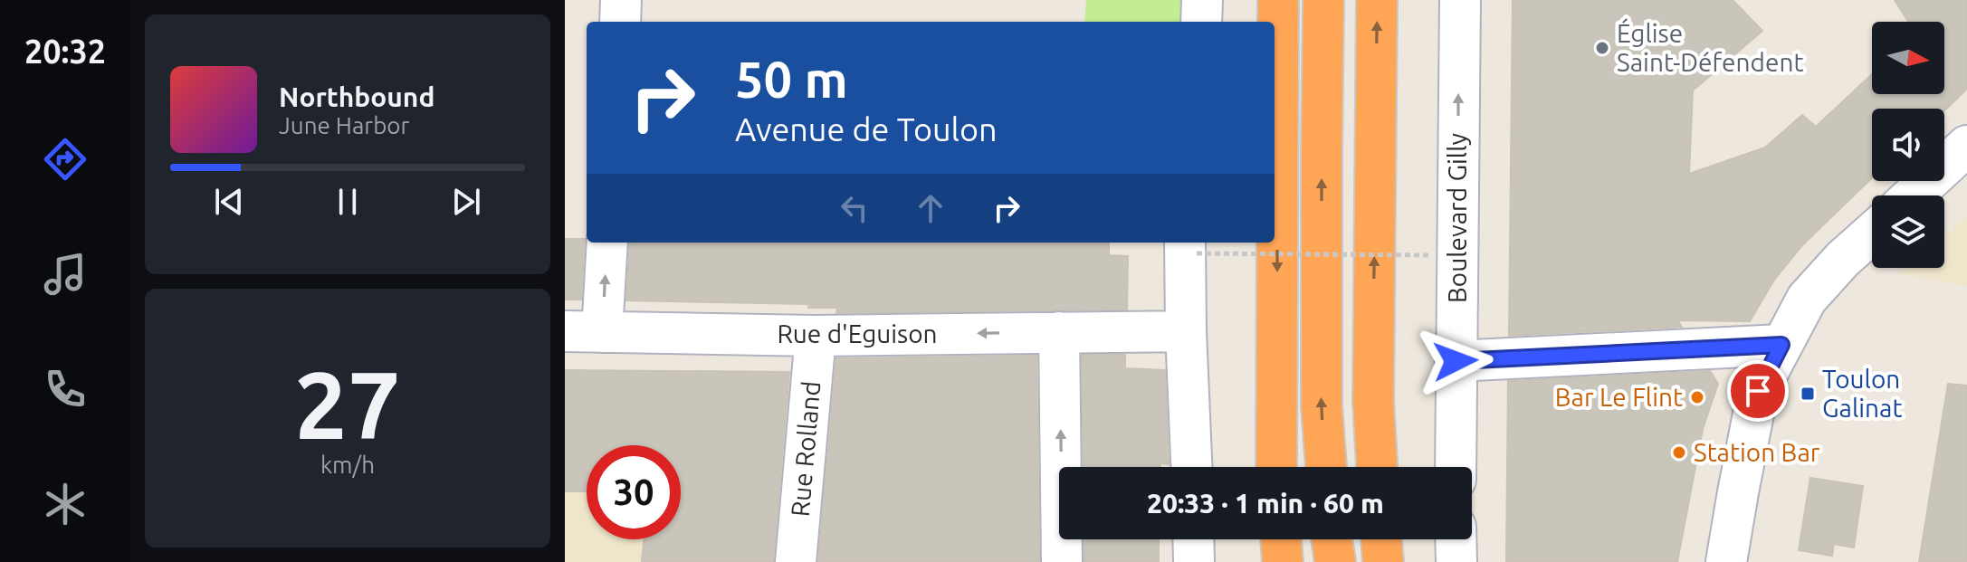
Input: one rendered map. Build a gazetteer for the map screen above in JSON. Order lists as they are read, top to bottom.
{
  "streets": {
    "street": ["Boulevard Gilly", "Rue d'Eguison", "Rue Rolland"]
  },
  "crossings": [
    ["Rue d'Eguison", "Rue Rolland"]
  ],
  "one_way": ["Rue d'Eguison"],
  "places": {
    "other": ["Église Saint-Défendent", "Bar Le Flint", "Station Bar"],
    "transit": ["Toulon Galinat"]
  },
  "north": "right",
  "page": {
    "tabs": "20:32",
    "turn": ["50 m", "Avenue de Toulon"],
    "song": ["Northbound", "June Harbor"],
    "tile": ["27", "km/h"],
    "limit": "30",
    "trip": "20:33 · 1 min · 60 m"
  }
}
